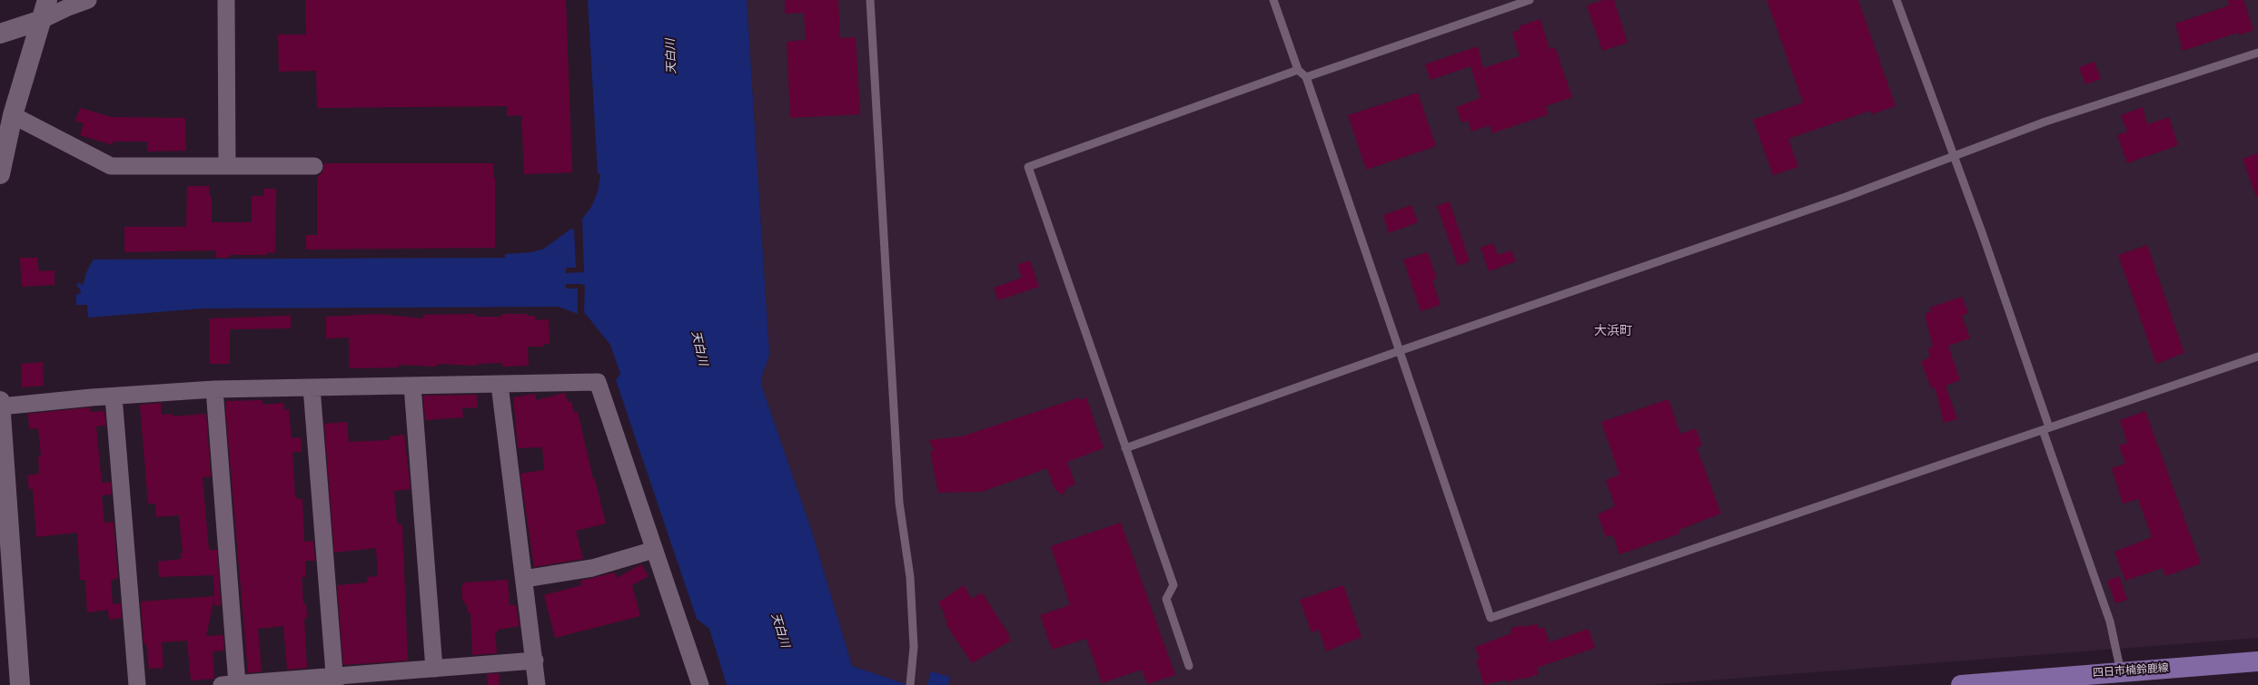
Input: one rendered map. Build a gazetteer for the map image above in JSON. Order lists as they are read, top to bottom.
{
  "streets": {
    "main road": ["四日市楠鈴鹿線"]
  },
  "districts": ["大浜町"],
  "water": ["天白川"]
}
